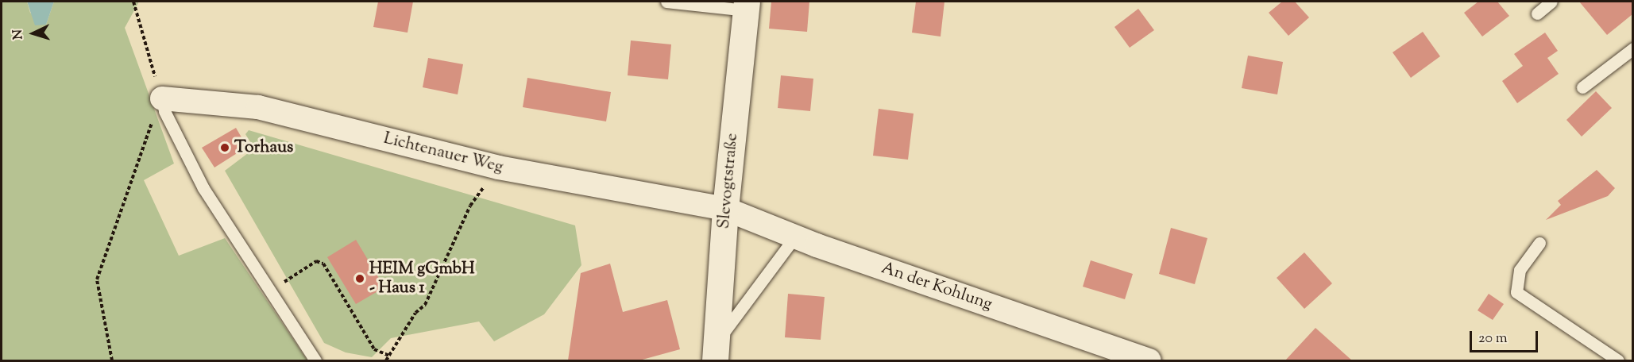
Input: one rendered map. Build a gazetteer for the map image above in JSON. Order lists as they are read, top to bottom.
{
  "streets": {
    "street": ["Lichtenauer Weg", "Slevogtstraße", "An der Kohlung"]
  },
  "crossings": [
    ["Lichtenauer Weg", "Slevogtstraße"],
    ["Lichtenauer Weg", "An der Kohlung"],
    ["Slevogtstraße", "An der Kohlung"]
  ],
  "places": ["Torhaus", "HEIM gGmbH - Haus 1"],
  "scale_bar": "20 m",
  "north": "left"
}
